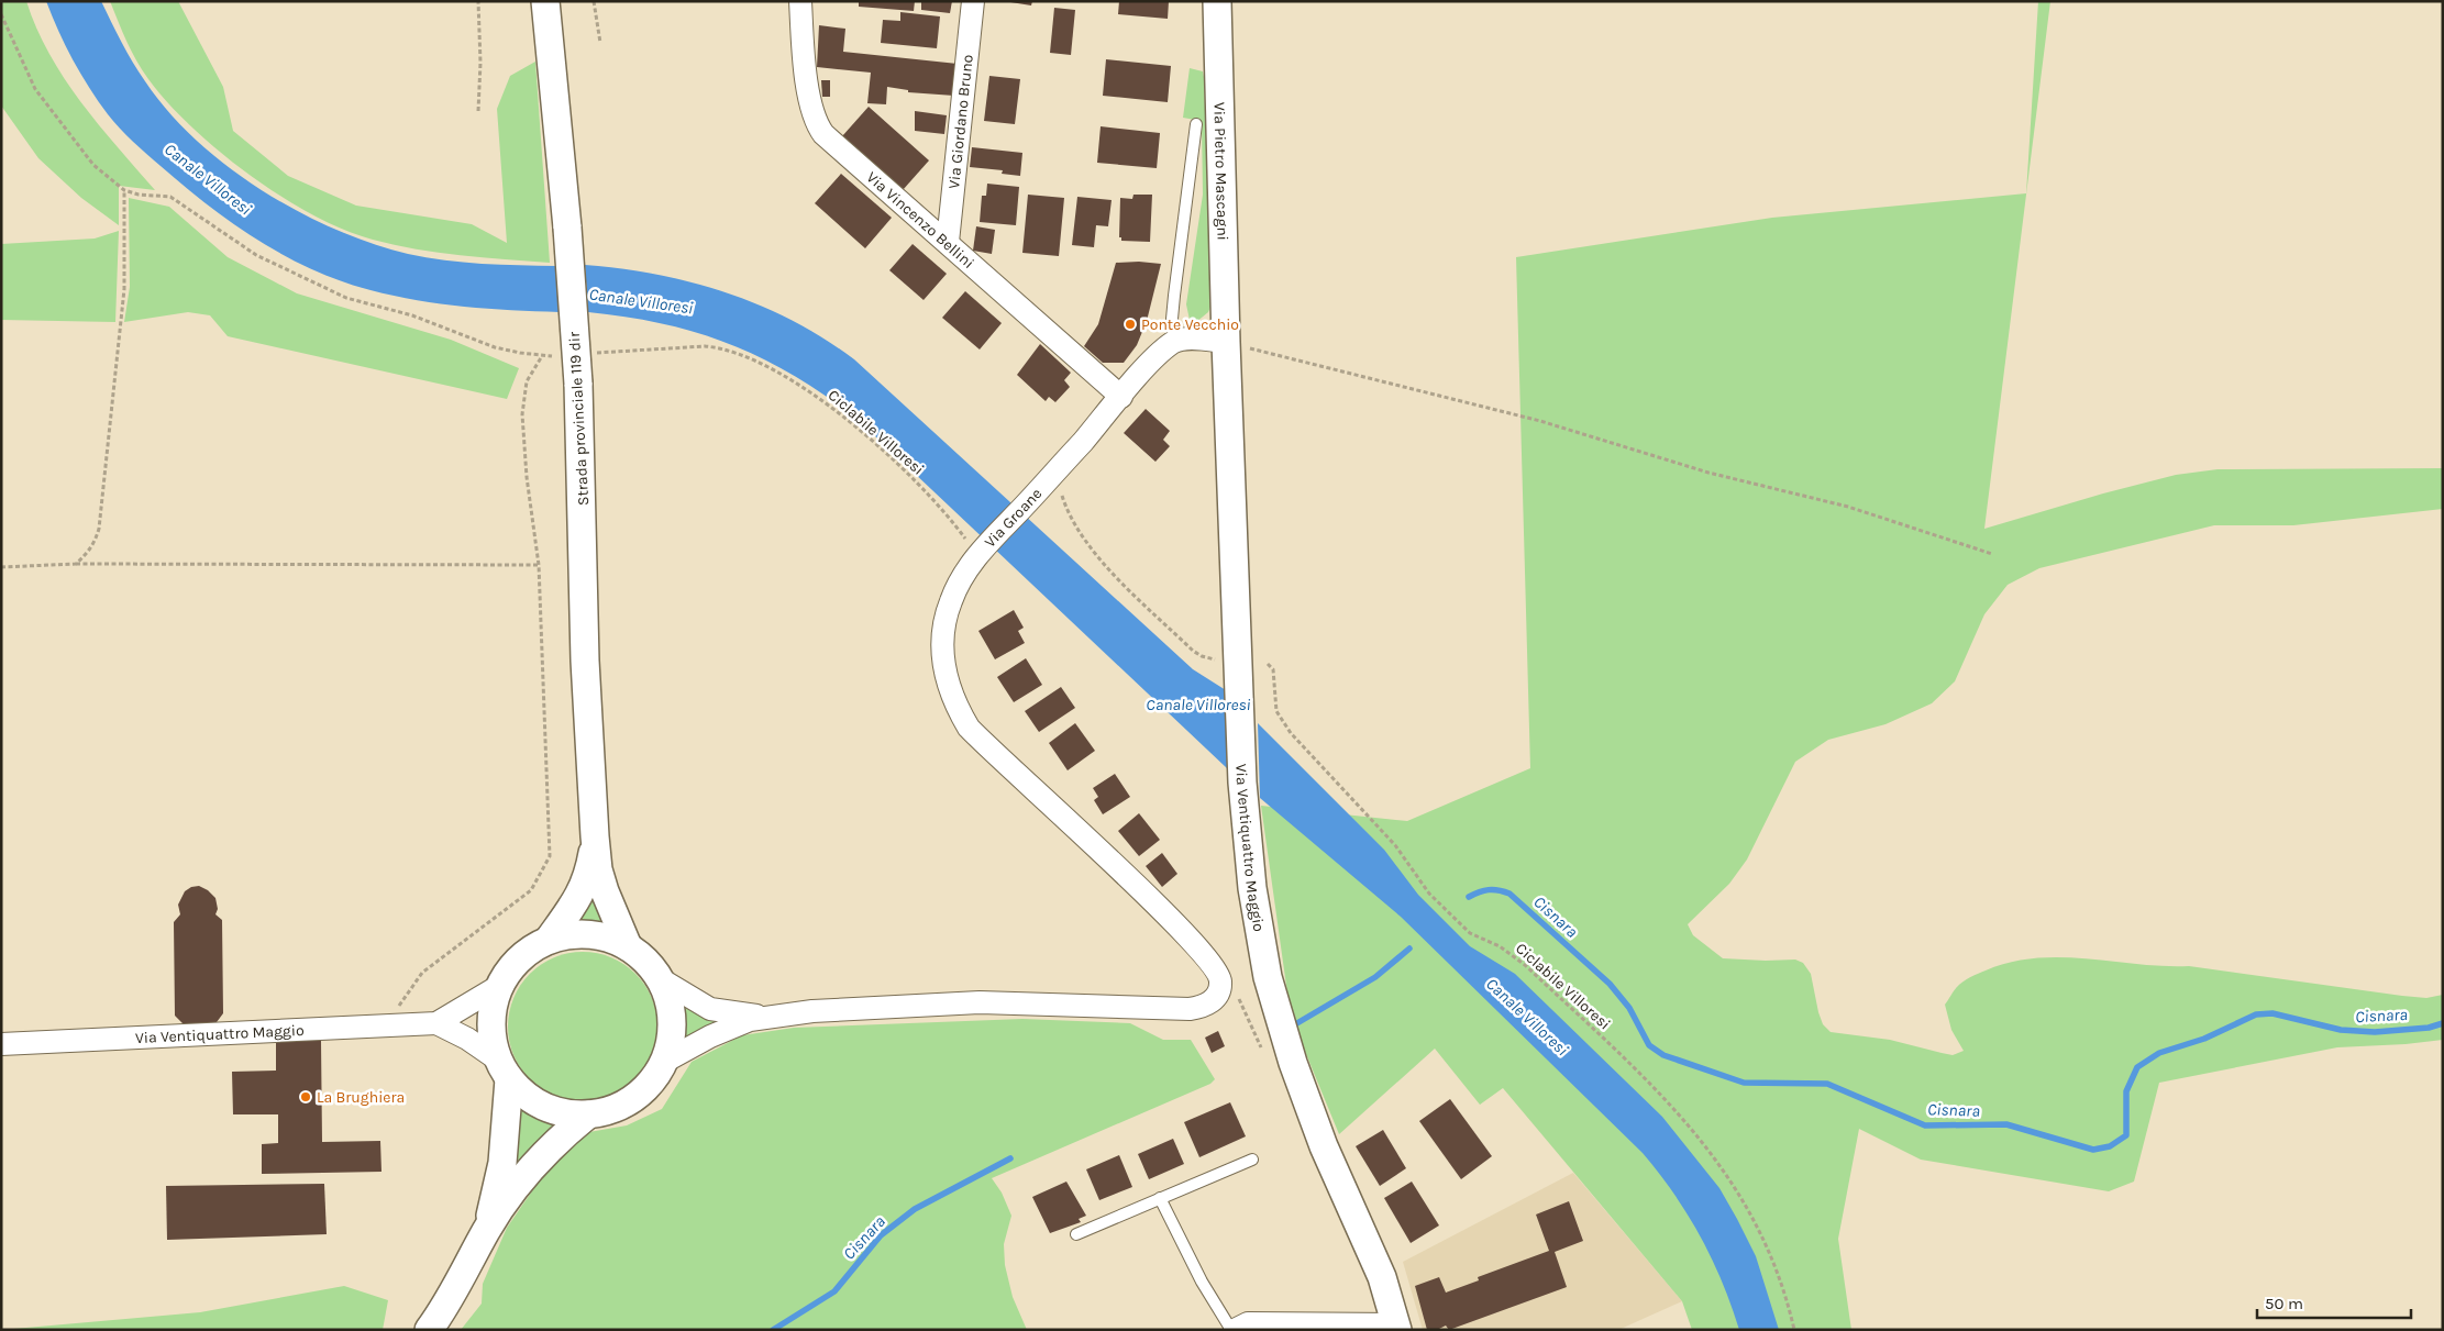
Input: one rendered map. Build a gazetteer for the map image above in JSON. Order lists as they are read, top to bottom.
{
  "streets": {
    "street": [
      "Via Giordano Bruno",
      "Via Pietro Mascagni",
      "Via Vincenzo Bellini",
      "Strada provinciale 119 dir",
      "Via Groane",
      "Via Ventiquattro Maggio"
    ],
    "path": ["Ciclabile Villoresi"]
  },
  "crossings": [
    ["Via Giordano Bruno", "Via Vincenzo Bellini"],
    ["Via Pietro Mascagni", "Via Ventiquattro Maggio"],
    ["Via Vincenzo Bellini", "Via Groane"],
    ["Strada provinciale 119 dir", "Via Ventiquattro Maggio"],
    ["Ciclabile Villoresi", "Via Groane"]
  ],
  "water": ["Canale Villoresi", "Cisnara"],
  "places": ["Ponte Vecchio", "La Brughiera"],
  "scale_bar": "50 m"
}
